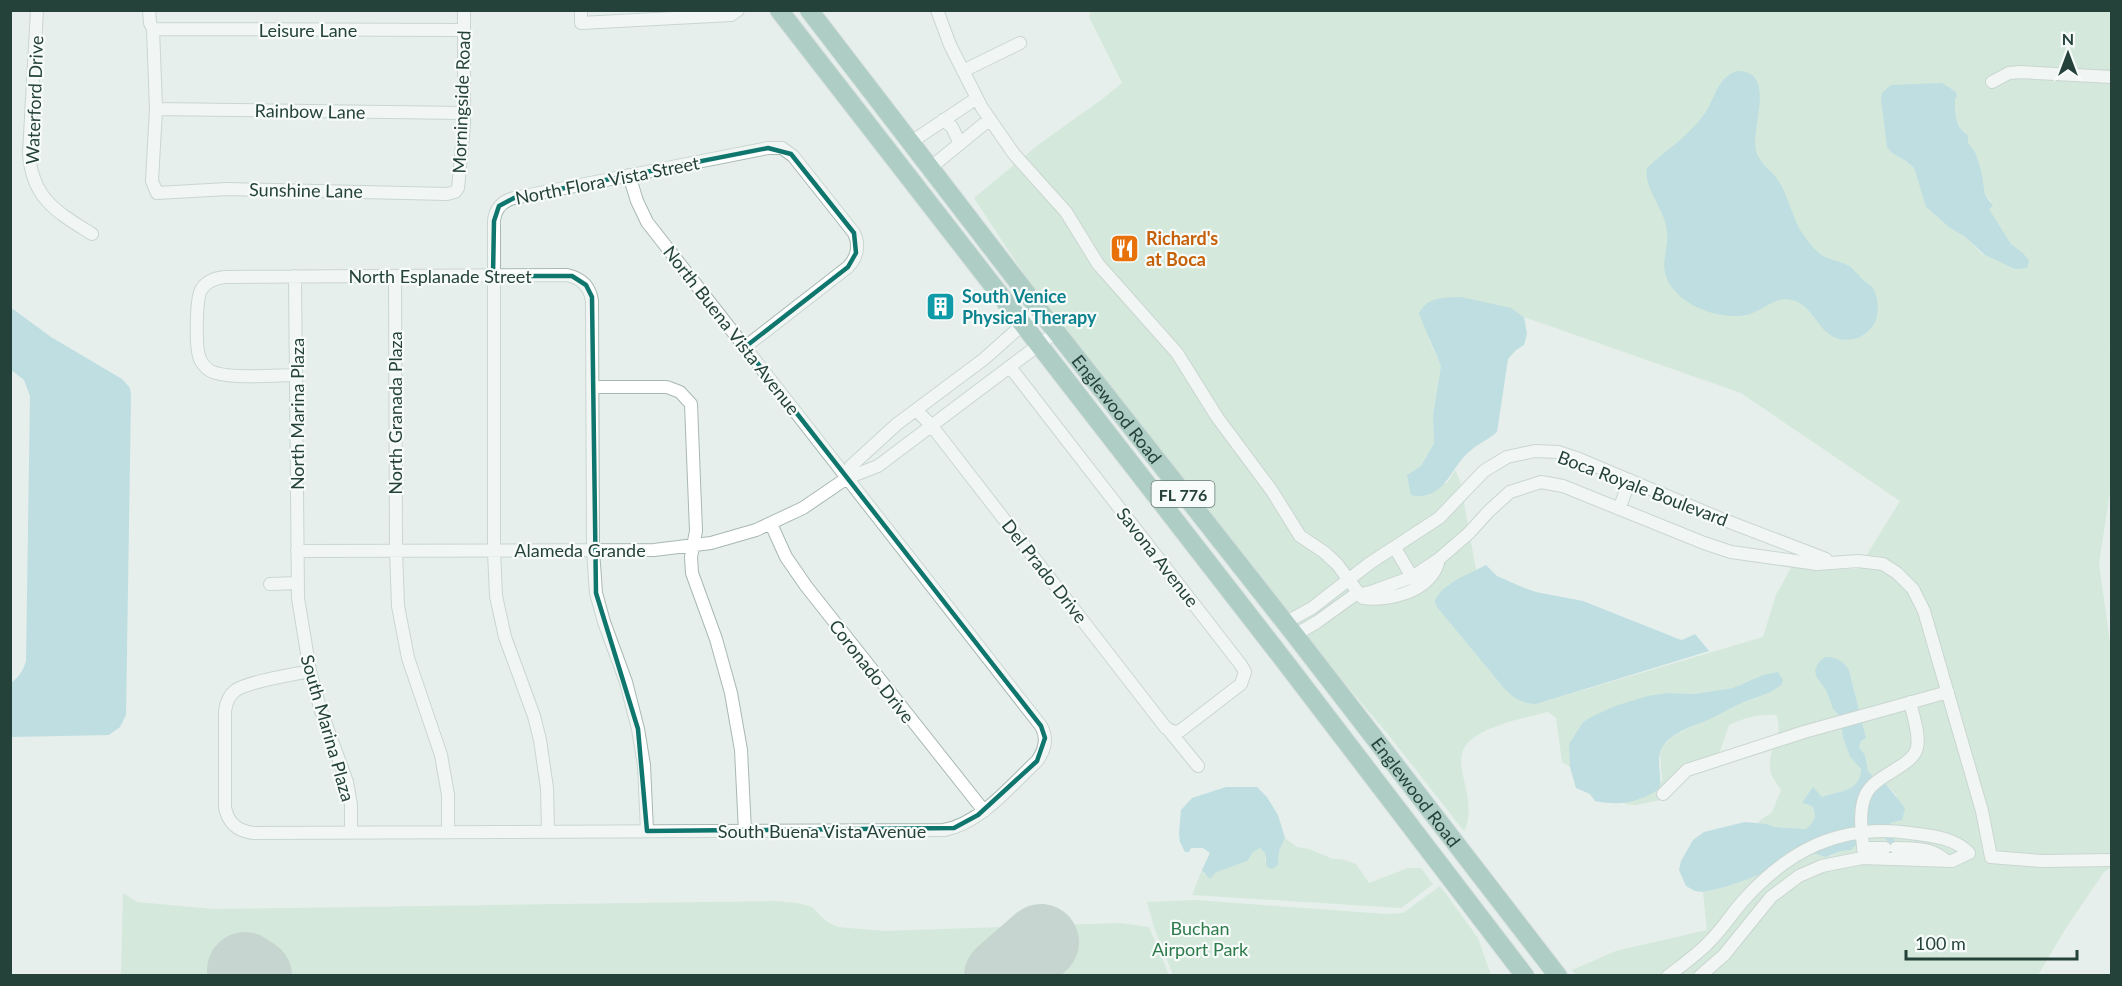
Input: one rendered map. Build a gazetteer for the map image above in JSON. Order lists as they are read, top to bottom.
{
  "streets": {
    "main road": ["Englewood Road", "FL 776"],
    "street": [
      "Leisure Lane",
      "Waterford Drive",
      "Morningside Road",
      "Rainbow Lane",
      "North Flora Vista Street",
      "Sunshine Lane",
      "North Esplanade Street",
      "North Buena Vista Avenue",
      "North Granada Plaza",
      "North Marina Plaza",
      "Boca Royale Boulevard",
      "Alameda Grande",
      "Savona Avenue",
      "Del Prado Drive",
      "Coronado Drive",
      "South Marina Plaza",
      "South Buena Vista Avenue"
    ]
  },
  "crossings": [
    ["Leisure Lane", "Morningside Road"],
    ["Morningside Road", "Rainbow Lane"],
    ["Morningside Road", "Sunshine Lane"],
    ["Rainbow Lane", "Sunshine Lane"],
    ["North Flora Vista Street", "North Esplanade Street"],
    ["North Flora Vista Street", "North Buena Vista Avenue"],
    ["North Flora Vista Street", "Alameda Grande"],
    ["North Flora Vista Street", "South Buena Vista Avenue"],
    ["North Esplanade Street", "North Granada Plaza"],
    ["North Esplanade Street", "North Marina Plaza"],
    ["North Esplanade Street", "Alameda Grande"],
    ["North Esplanade Street", "South Buena Vista Avenue"],
    ["North Buena Vista Avenue", "Alameda Grande"],
    ["North Buena Vista Avenue", "South Buena Vista Avenue"],
    ["Englewood Road", "Boca Royale Boulevard"],
    ["North Granada Plaza", "Alameda Grande"],
    ["North Granada Plaza", "South Buena Vista Avenue"],
    ["North Marina Plaza", "Alameda Grande"],
    ["North Marina Plaza", "South Marina Plaza"],
    ["Alameda Grande", "Coronado Drive"],
    ["Alameda Grande", "South Marina Plaza"],
    ["Alameda Grande", "South Buena Vista Avenue"],
    ["Savona Avenue", "Del Prado Drive"],
    ["Coronado Drive", "South Buena Vista Avenue"],
    ["South Marina Plaza", "South Buena Vista Avenue"]
  ],
  "parks": ["Buchan Airport Park"],
  "places": {
    "restaurant": ["Richard's at Boca"],
    "building": ["South Venice Physical Therapy"]
  },
  "scale_bar": "100 m",
  "north": "top"
}
